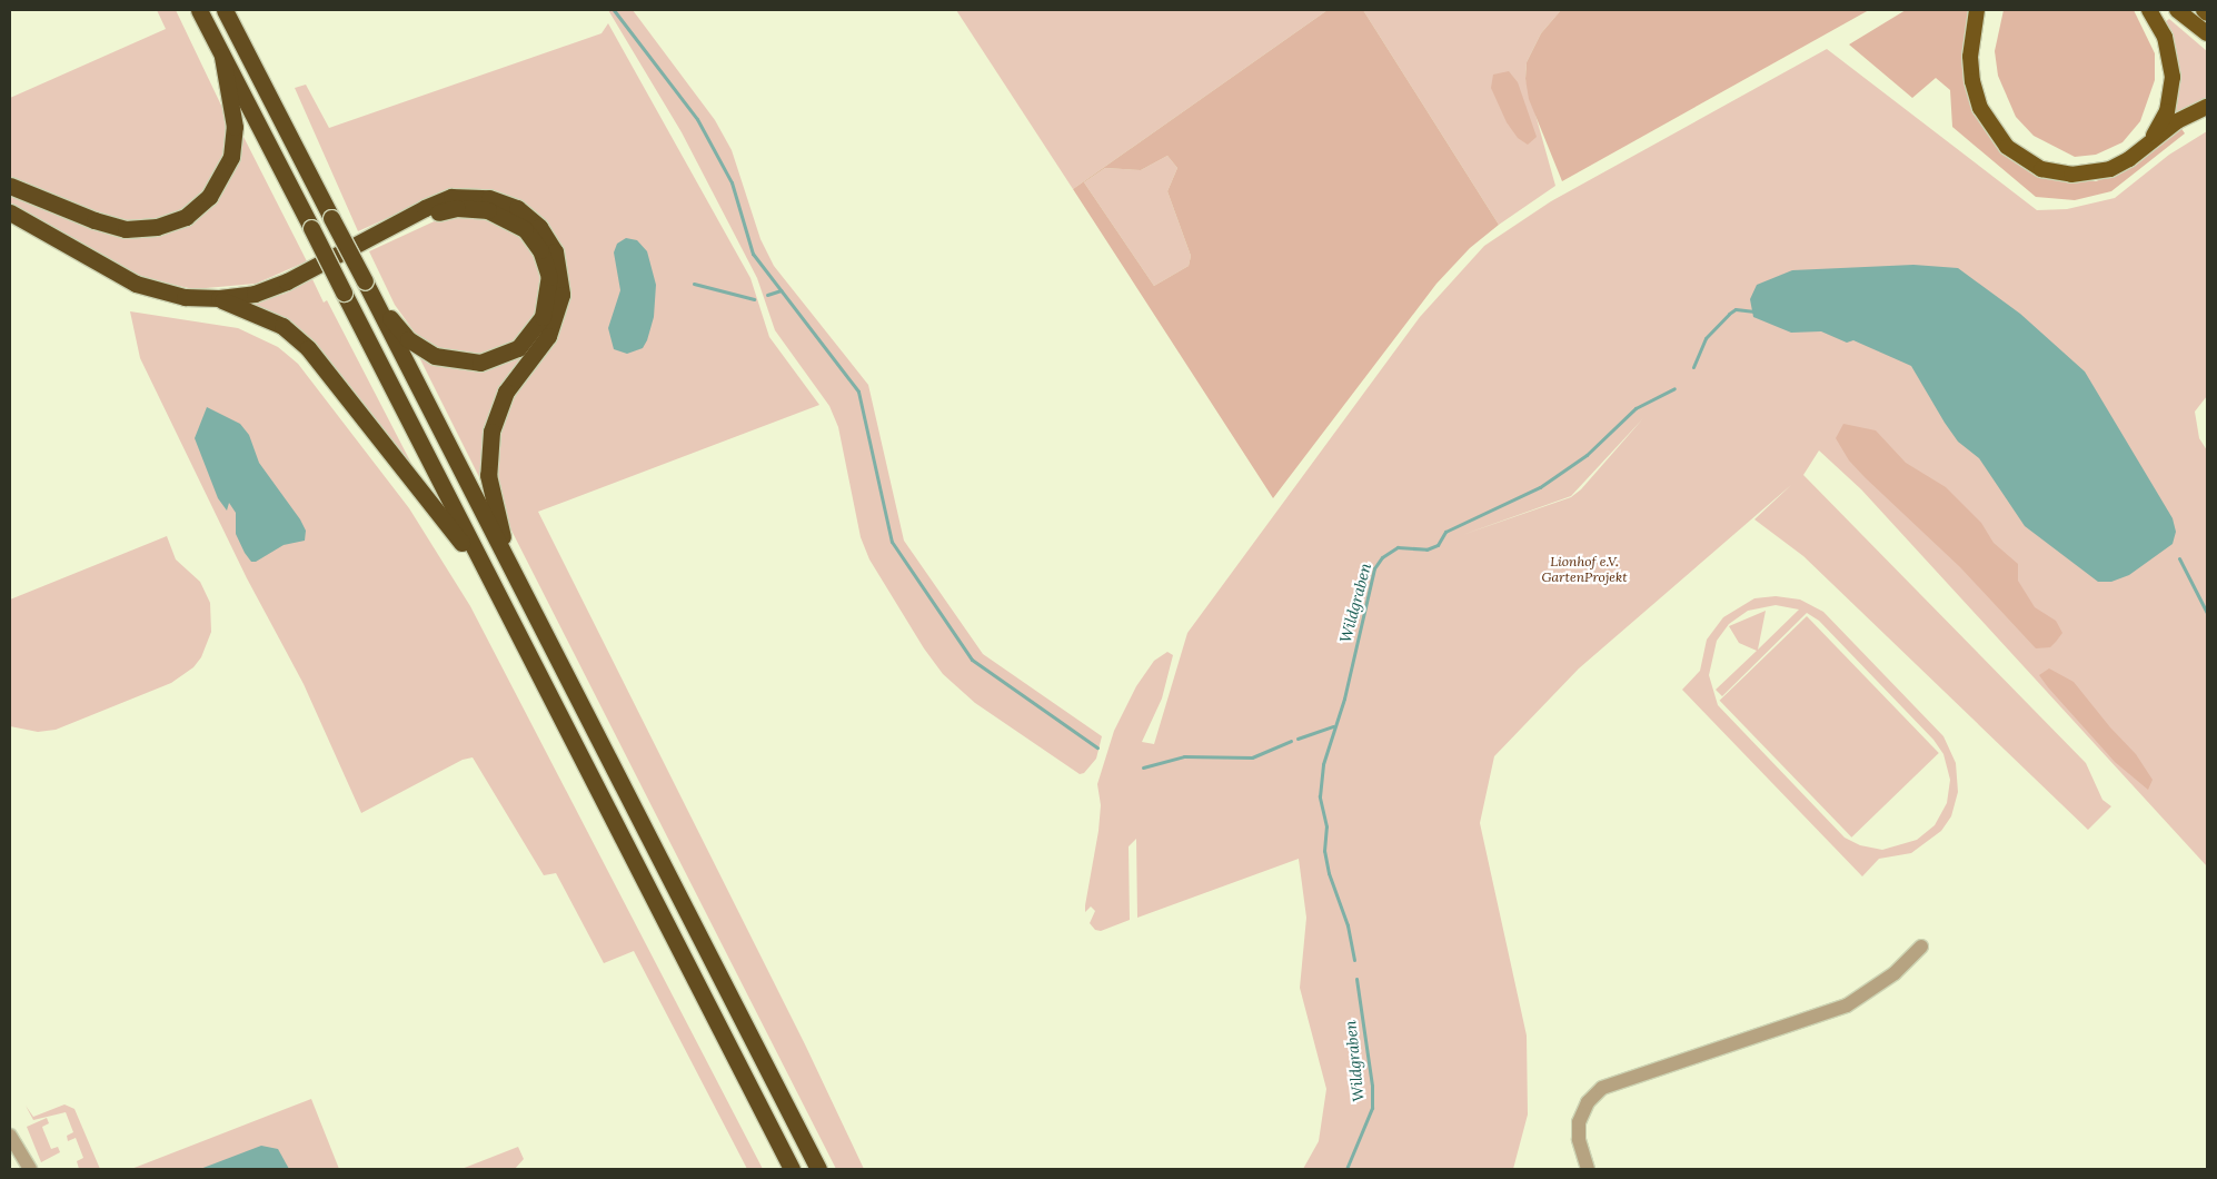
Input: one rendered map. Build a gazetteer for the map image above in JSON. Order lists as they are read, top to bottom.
{
  "water": ["Wildgraben"],
  "parks": ["Lionhof e.V. GartenProjekt"]
}
